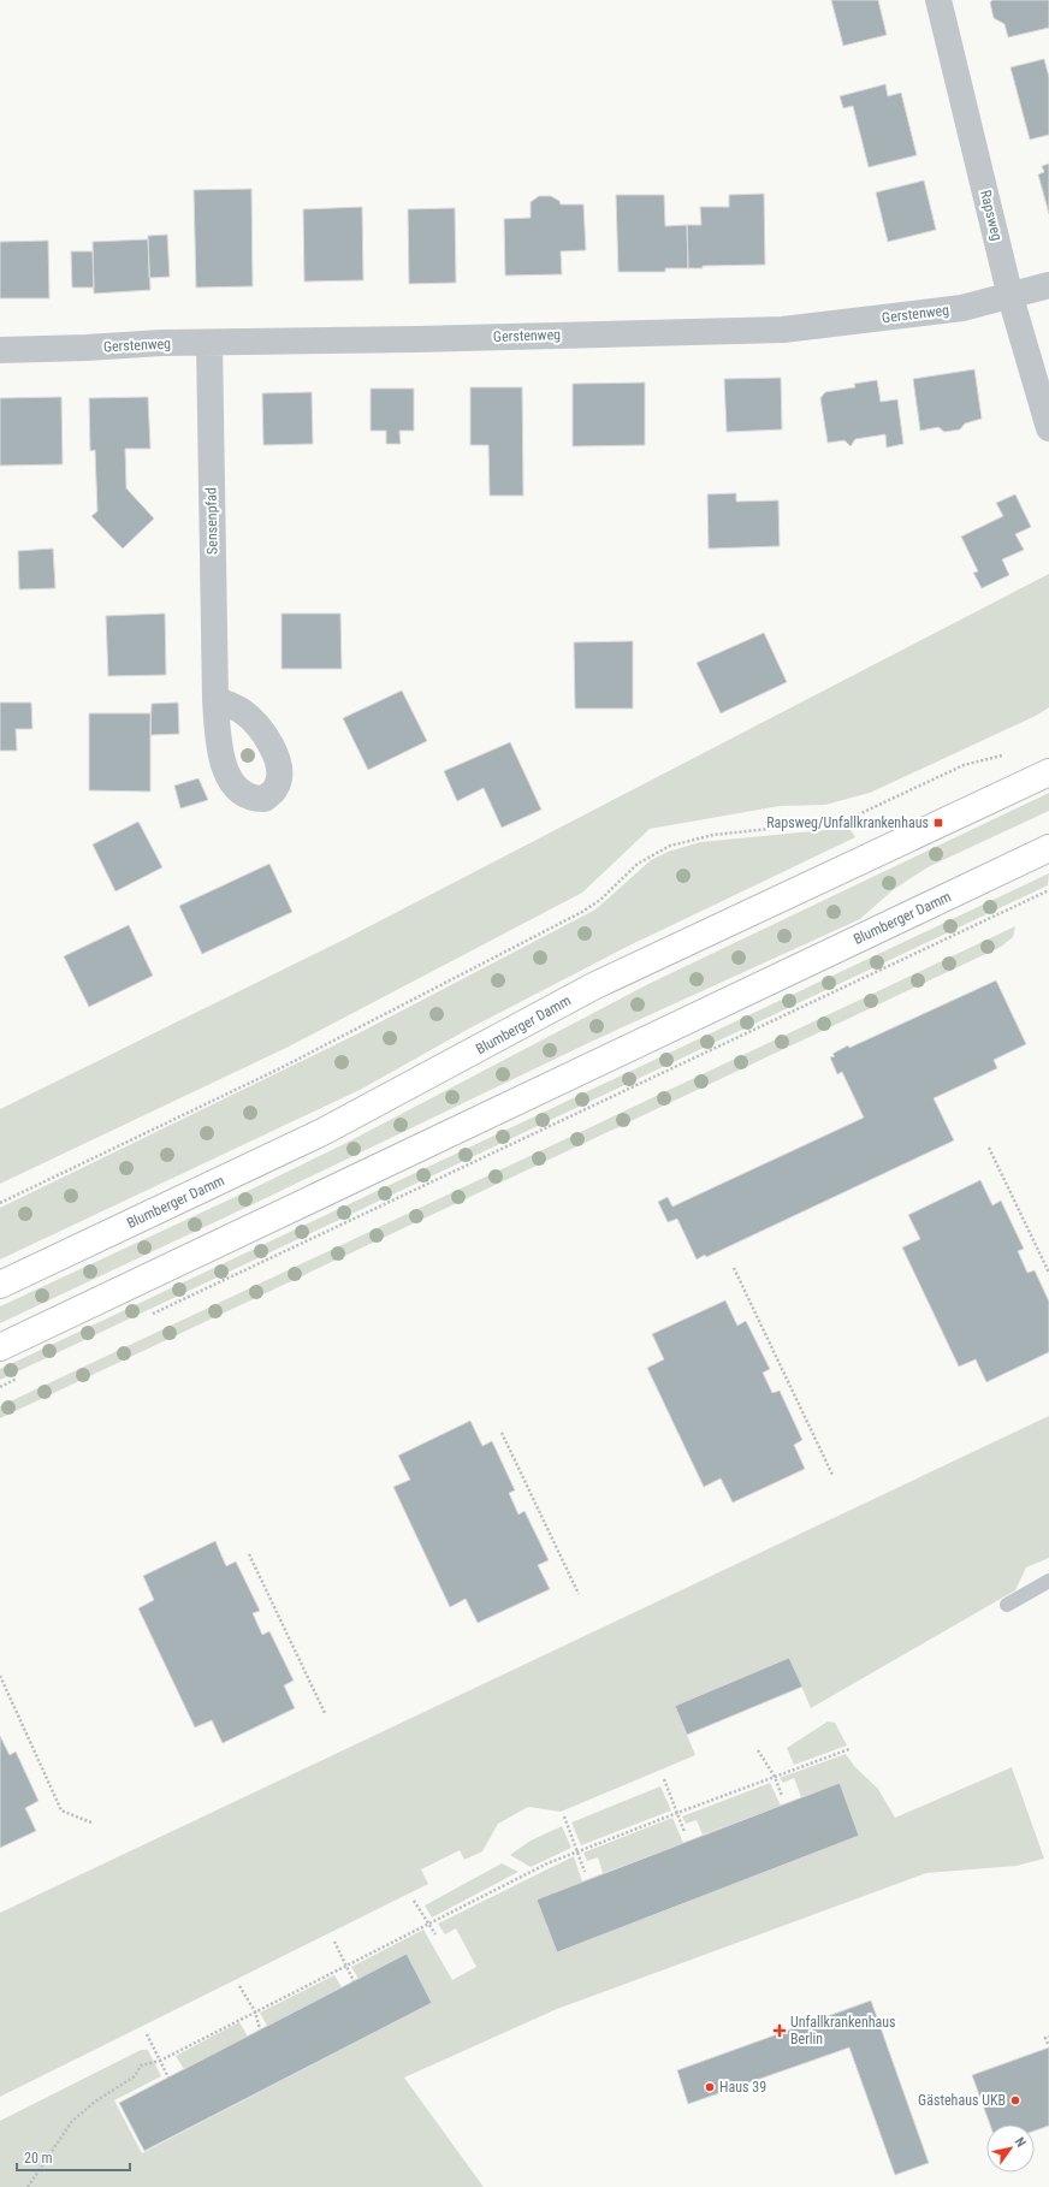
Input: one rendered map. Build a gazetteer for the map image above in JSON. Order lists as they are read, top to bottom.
{
  "streets": {
    "main road": ["Blumberger Damm"],
    "street": ["Rapsweg", "Gerstenweg", "Sensenpfad"]
  },
  "crossings": [
    ["Rapsweg", "Gerstenweg"],
    ["Gerstenweg", "Sensenpfad"]
  ],
  "places": {
    "transit": ["Rapsweg/Unfallkrankenhaus"],
    "health": ["Unfallkrankenhaus Berlin"],
    "other": ["Haus 39", "Gästehaus UKB"]
  },
  "scale_bar": "20 m",
  "north": "top right"
}
